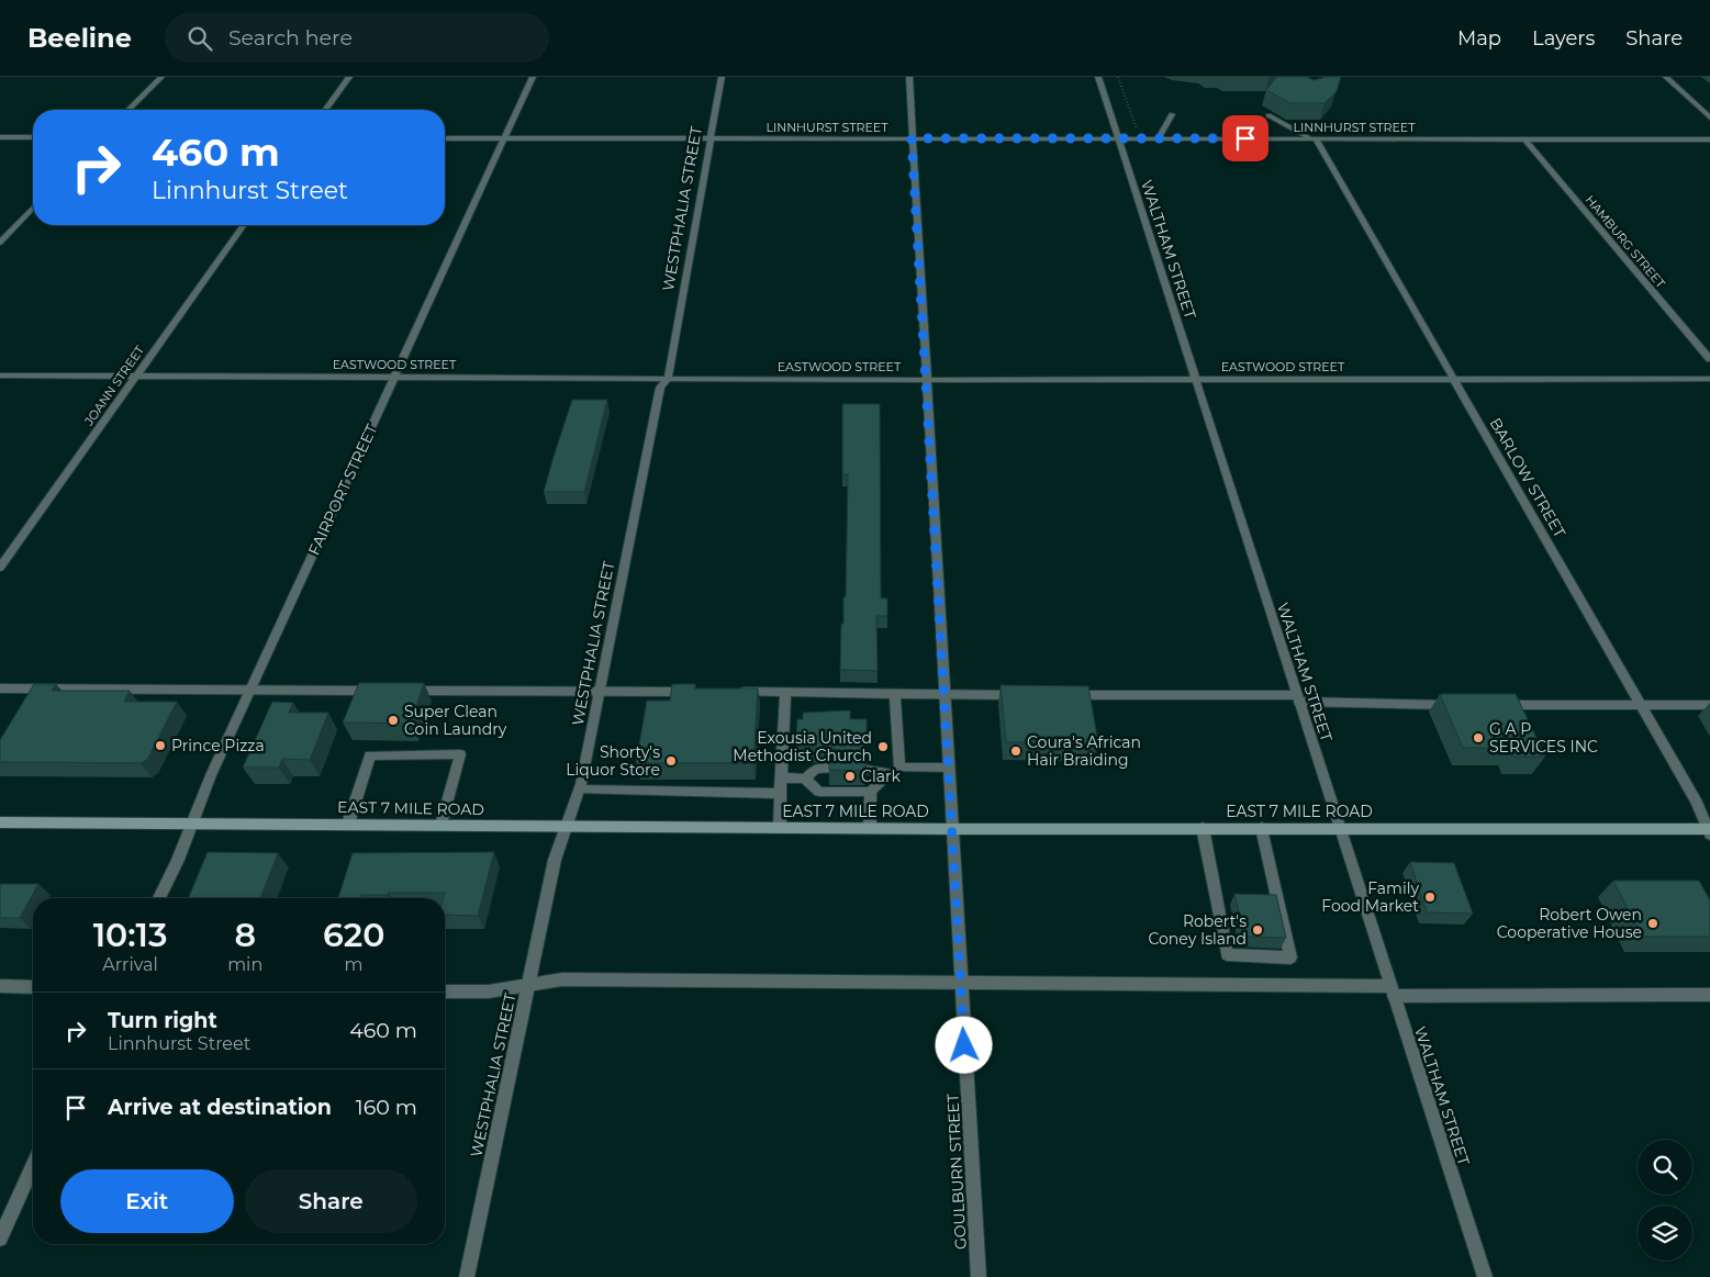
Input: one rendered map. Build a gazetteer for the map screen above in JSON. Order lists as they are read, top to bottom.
{
  "streets": {
    "street": [
      "LINNHURST STREET",
      "WESTPHALIA STREET",
      "HAMBURG STREET",
      "WALTHAM STREET",
      "EASTWOOD STREET",
      "JOANN STREET",
      "BARLOW STREET",
      "FAIRPORT STREET",
      "EAST 7 MILE ROAD",
      "GOULBURN STREET"
    ]
  },
  "crossings": [
    ["LINNHURST STREET", "WESTPHALIA STREET"],
    ["LINNHURST STREET", "HAMBURG STREET"],
    ["LINNHURST STREET", "WALTHAM STREET"],
    ["LINNHURST STREET", "BARLOW STREET"],
    ["LINNHURST STREET", "FAIRPORT STREET"],
    ["LINNHURST STREET", "GOULBURN STREET"],
    ["WESTPHALIA STREET", "EASTWOOD STREET"],
    ["WESTPHALIA STREET", "EAST 7 MILE ROAD"],
    ["WALTHAM STREET", "EASTWOOD STREET"],
    ["WALTHAM STREET", "EAST 7 MILE ROAD"],
    ["EASTWOOD STREET", "JOANN STREET"],
    ["EASTWOOD STREET", "BARLOW STREET"],
    ["EASTWOOD STREET", "FAIRPORT STREET"],
    ["EASTWOOD STREET", "GOULBURN STREET"],
    ["BARLOW STREET", "EAST 7 MILE ROAD"],
    ["FAIRPORT STREET", "EAST 7 MILE ROAD"],
    ["EAST 7 MILE ROAD", "GOULBURN STREET"]
  ],
  "places": [
    "Super Clean Coin Laundry",
    "G A P SERVICES INC",
    "Prince Pizza",
    "Exousia United Methodist Church",
    "Coura's African Hair Braiding",
    "Shorty's Liquor Store",
    "Clark",
    "Family Food Market",
    "Robert Owen Cooperative House",
    "Robert's Coney Island"
  ],
  "page": {
    "header": "Beeline",
    "search": "Search here",
    "nav": ["Map", "Layers", "Share"],
    "turn": ["460 m", "Linnhurst Street"],
    "eta": [
      "10:13",
      "Arrival",
      "8",
      "min",
      "620",
      "m"
    ],
    "list": [
      {
        "name": "Turn right",
        "note": "Linnhurst Street",
        "value": "460 m"
      },
      {
        "name": "Arrive at destination",
        "value": "160 m"
      }
    ],
    "buttons": ["Exit", "Share"]
  }
}
